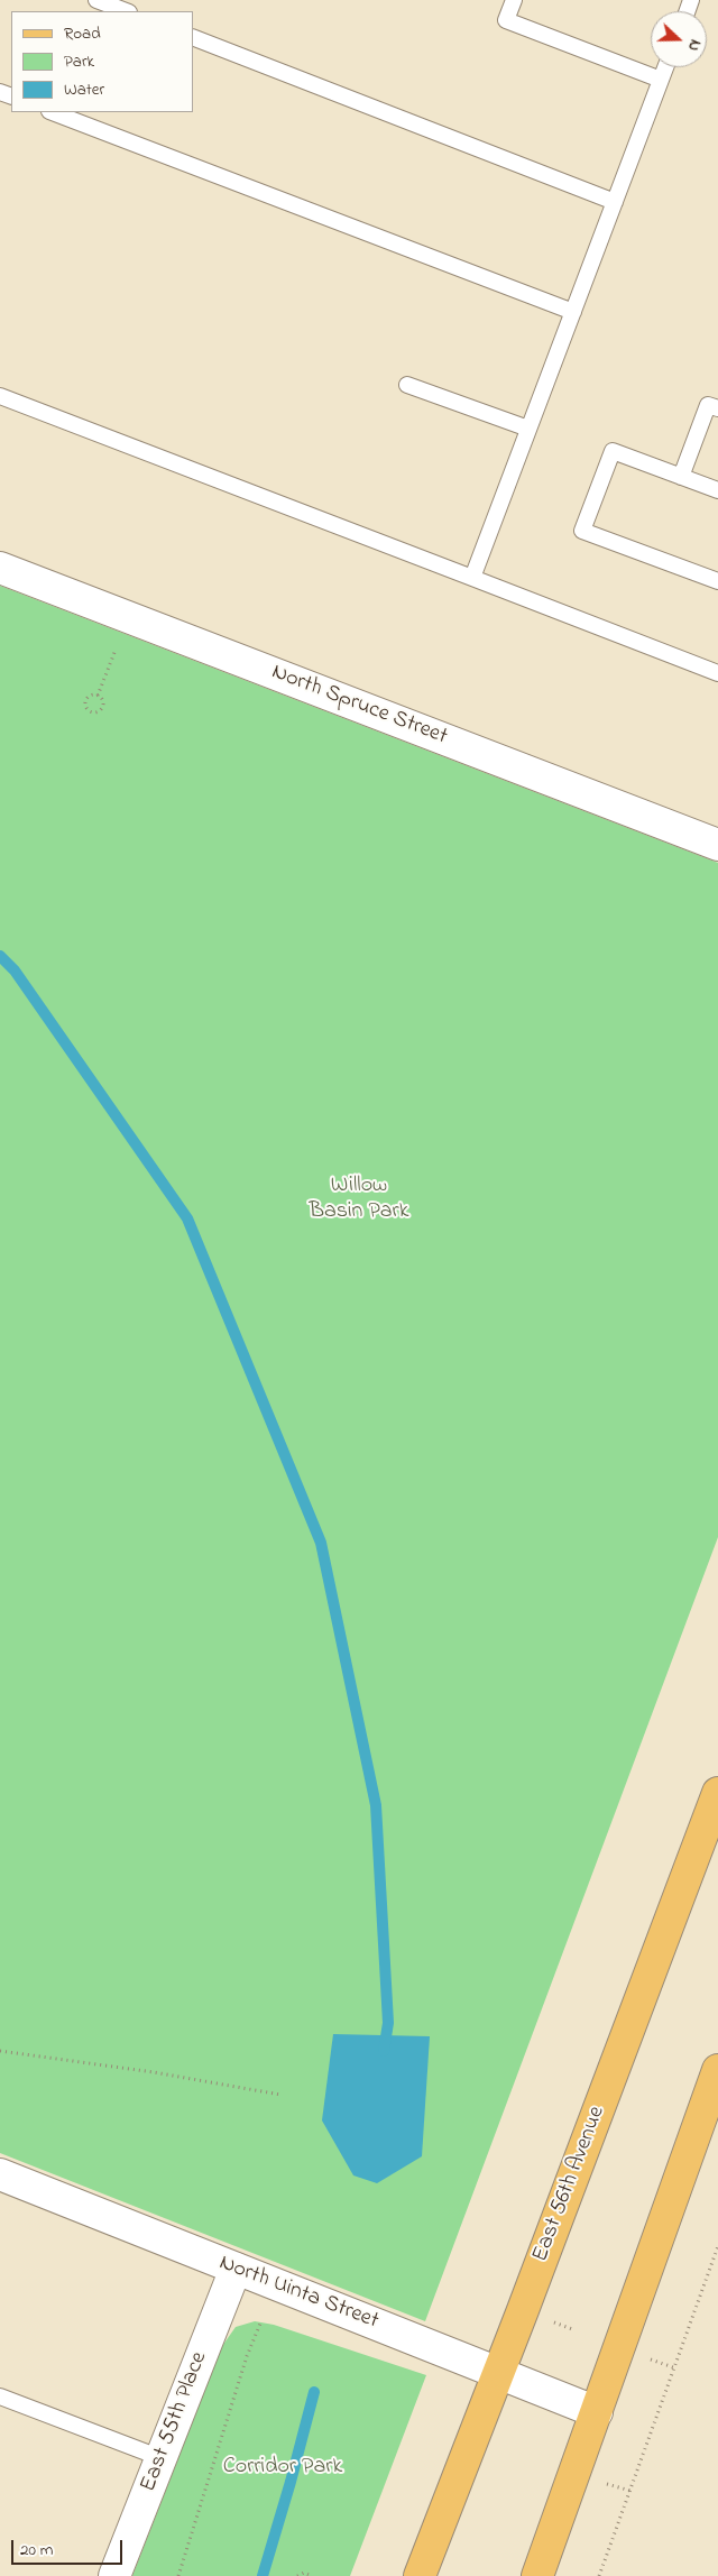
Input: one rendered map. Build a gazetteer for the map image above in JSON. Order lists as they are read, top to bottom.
{
  "streets": {
    "main road": ["East 56th Avenue"],
    "street": ["North Spruce Street", "North Uinta Street", "East 55th Place"]
  },
  "crossings": [
    ["East 56th Avenue", "North Uinta Street"],
    ["North Uinta Street", "East 55th Place"]
  ],
  "parks": ["Willow Basin Park", "Corridor Park"],
  "legend": ["Road", "Park", "Water"],
  "scale_bar": "20 m",
  "north": "right"
}
